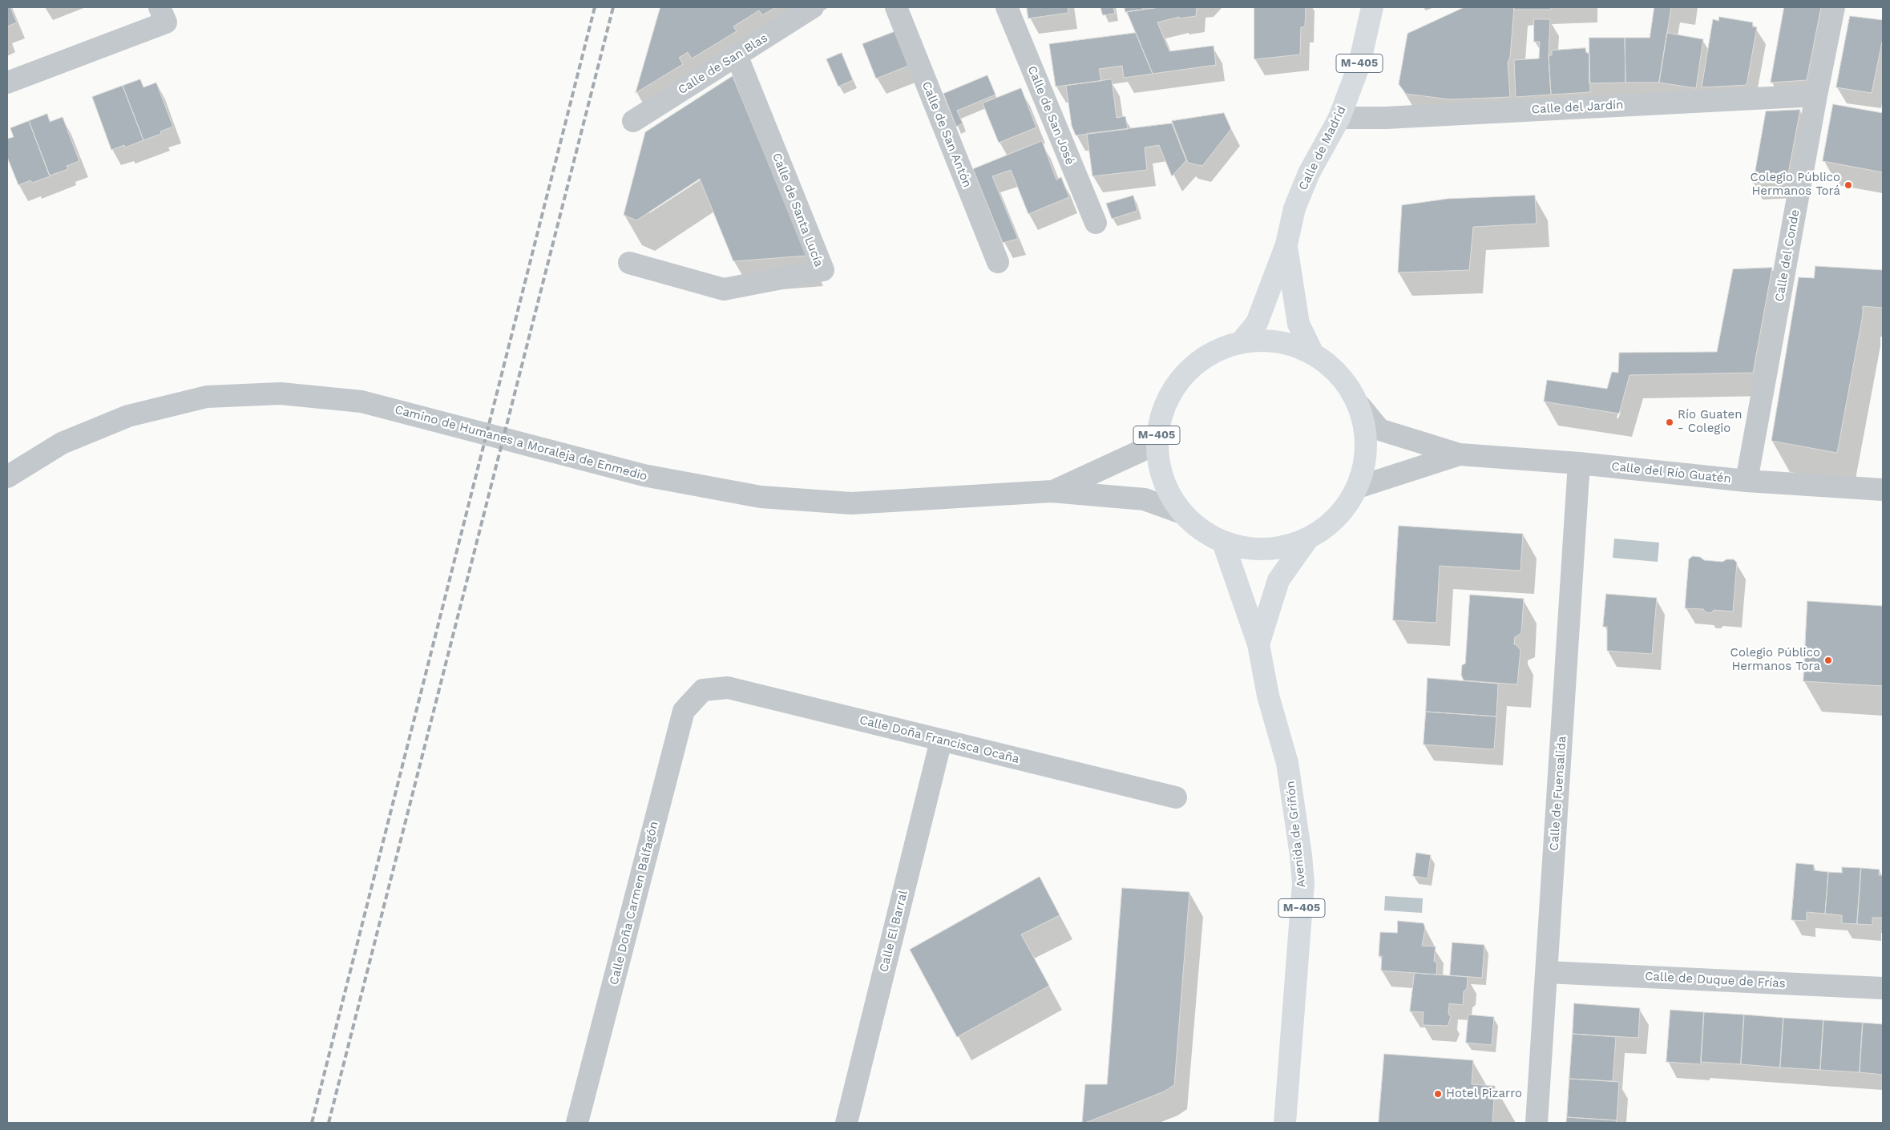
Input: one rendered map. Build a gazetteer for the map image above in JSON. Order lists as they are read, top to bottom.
{
  "streets": {
    "main road": ["M-405", "Calle de Madrid", "Avenida de Griñón"],
    "street": [
      "Calle de San Blas",
      "Calle del Jardín",
      "Calle de San José",
      "Calle de San Antón",
      "Calle de Santa Lucía",
      "Calle del Conde",
      "Camino de Humanes a Moraleja de Enmedio",
      "Calle del Río Guatén",
      "Calle Doña Francisca Ocaña",
      "Calle de Fuensalida",
      "Calle Doña Carmen Balfagón",
      "Calle El Barral",
      "Calle de Duque de Frías"
    ]
  },
  "crossings": [
    ["M-405", "Calle de Madrid"],
    ["M-405", "Camino de Humanes a Moraleja de Enmedio"],
    ["M-405", "Avenida de Griñón"],
    ["Calle de San Blas", "Calle de Santa Lucía"],
    ["Calle del Jardín", "Calle de Madrid"],
    ["Calle del Jardín", "Calle del Conde"],
    ["Calle del Conde", "Calle del Río Guatén"],
    ["Calle del Río Guatén", "Calle de Fuensalida"],
    ["Calle Doña Francisca Ocaña", "Calle Doña Carmen Balfagón"],
    ["Calle Doña Francisca Ocaña", "Calle El Barral"],
    ["Calle de Fuensalida", "Calle de Duque de Frías"]
  ],
  "places": [
    "Colegio Público Hermanos Torá",
    "Río Guaten - Colegio",
    "Colegio Público Hermanos Tora",
    "Hotel Pizarro"
  ]
}
